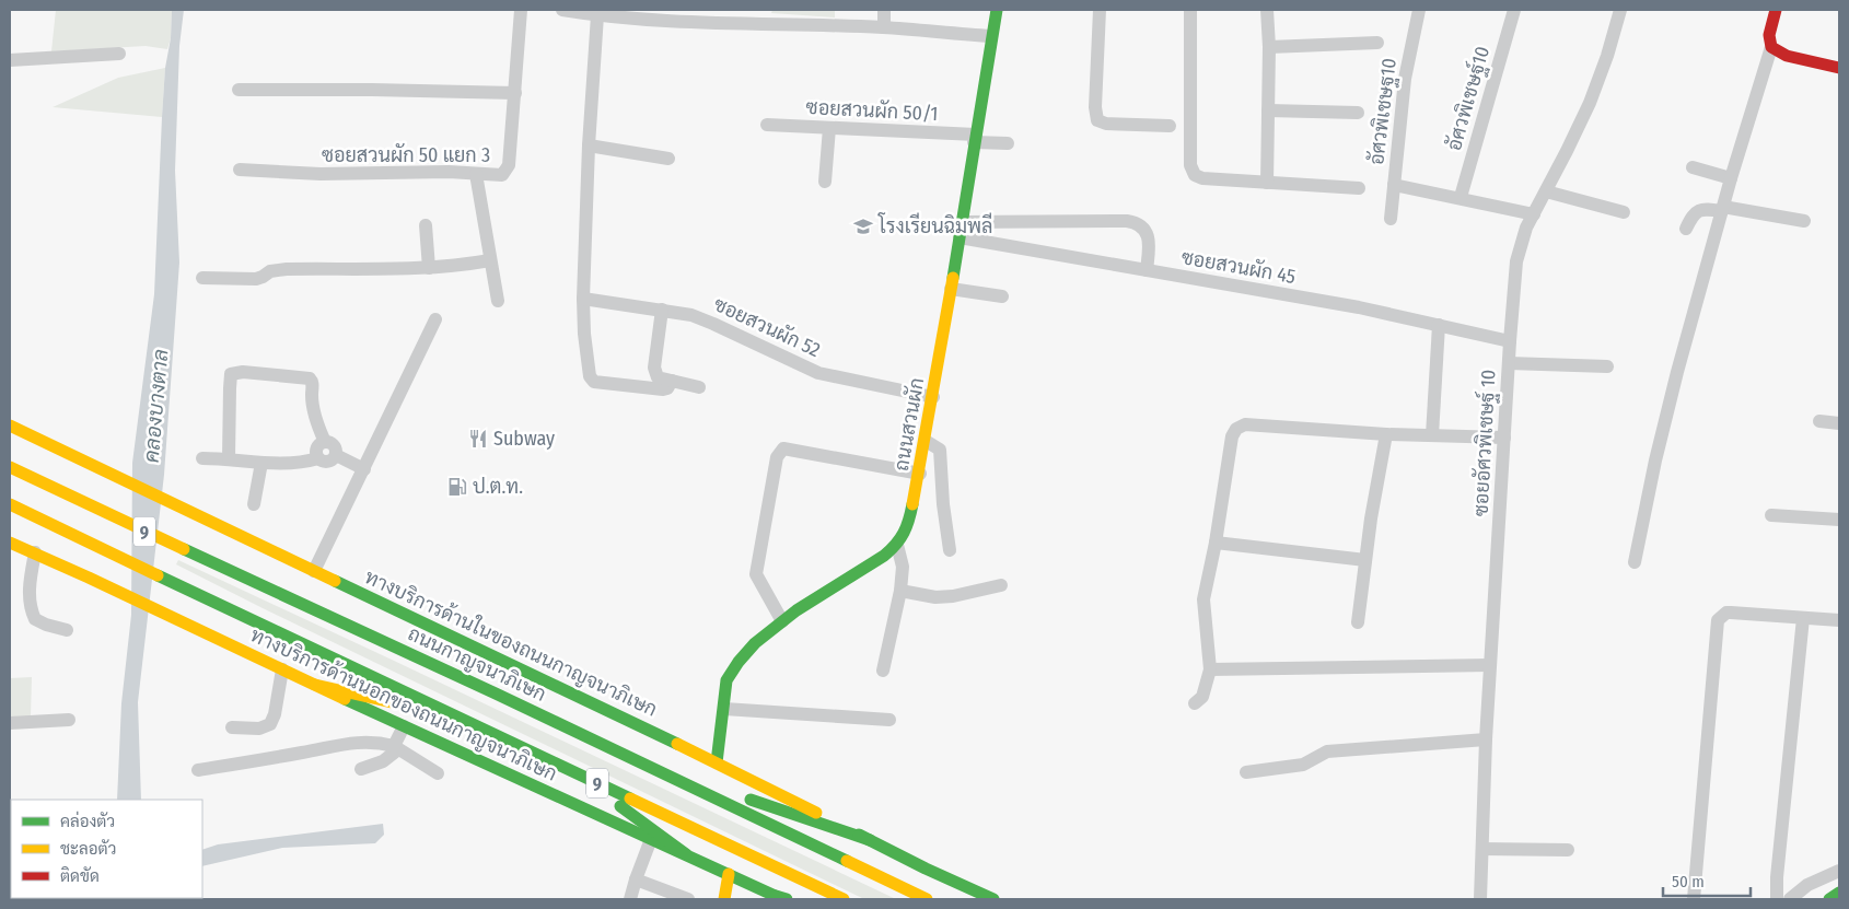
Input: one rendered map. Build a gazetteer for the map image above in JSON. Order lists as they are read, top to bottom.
{
  "streets": {
    "main road": [
      "ถนนสวนผัก",
      "9",
      "ทางบริการด้านในของถนนกาญจนาภิเษก",
      "ถนนกาญจนาภิเษก",
      "ทางบริการด้านนอกของถนนกาญจนาภิเษก"
    ],
    "street": [
      "อัศวพิเชษฐ์10",
      "ซอยสวนผัก 50/1",
      "อัศวพิเชษฐ10",
      "ซอยสวนผัก 50 แยก 3",
      "ซอยสวนผัก 45",
      "ซอยสวนผัก 52",
      "ซอยอัศวพิเชษฐ์ 10"
    ]
  },
  "crossings": [
    ["ซอยสวนผัก 50/1", "ถนนสวนผัก"],
    ["ซอยสวนผัก 45", "ถนนสวนผัก"],
    ["ซอยสวนผัก 45", "ซอยอัศวพิเชษฐ์ 10"],
    ["ซอยสวนผัก 52", "ถนนสวนผัก"],
    ["ถนนสวนผัก", "ทางบริการด้านในของถนนกาญจนาภิเษก"]
  ],
  "water": ["คลองบางตาล"],
  "places": {
    "school or university": ["โรงเรียนฉิมพลี"],
    "restaurant": ["Subway"],
    "fuel station": ["ป.ต.ท."]
  },
  "legend": ["คล่องตัว", "ชะลอตัว", "ติดขัด"],
  "scale_bar": "50 m"
}
